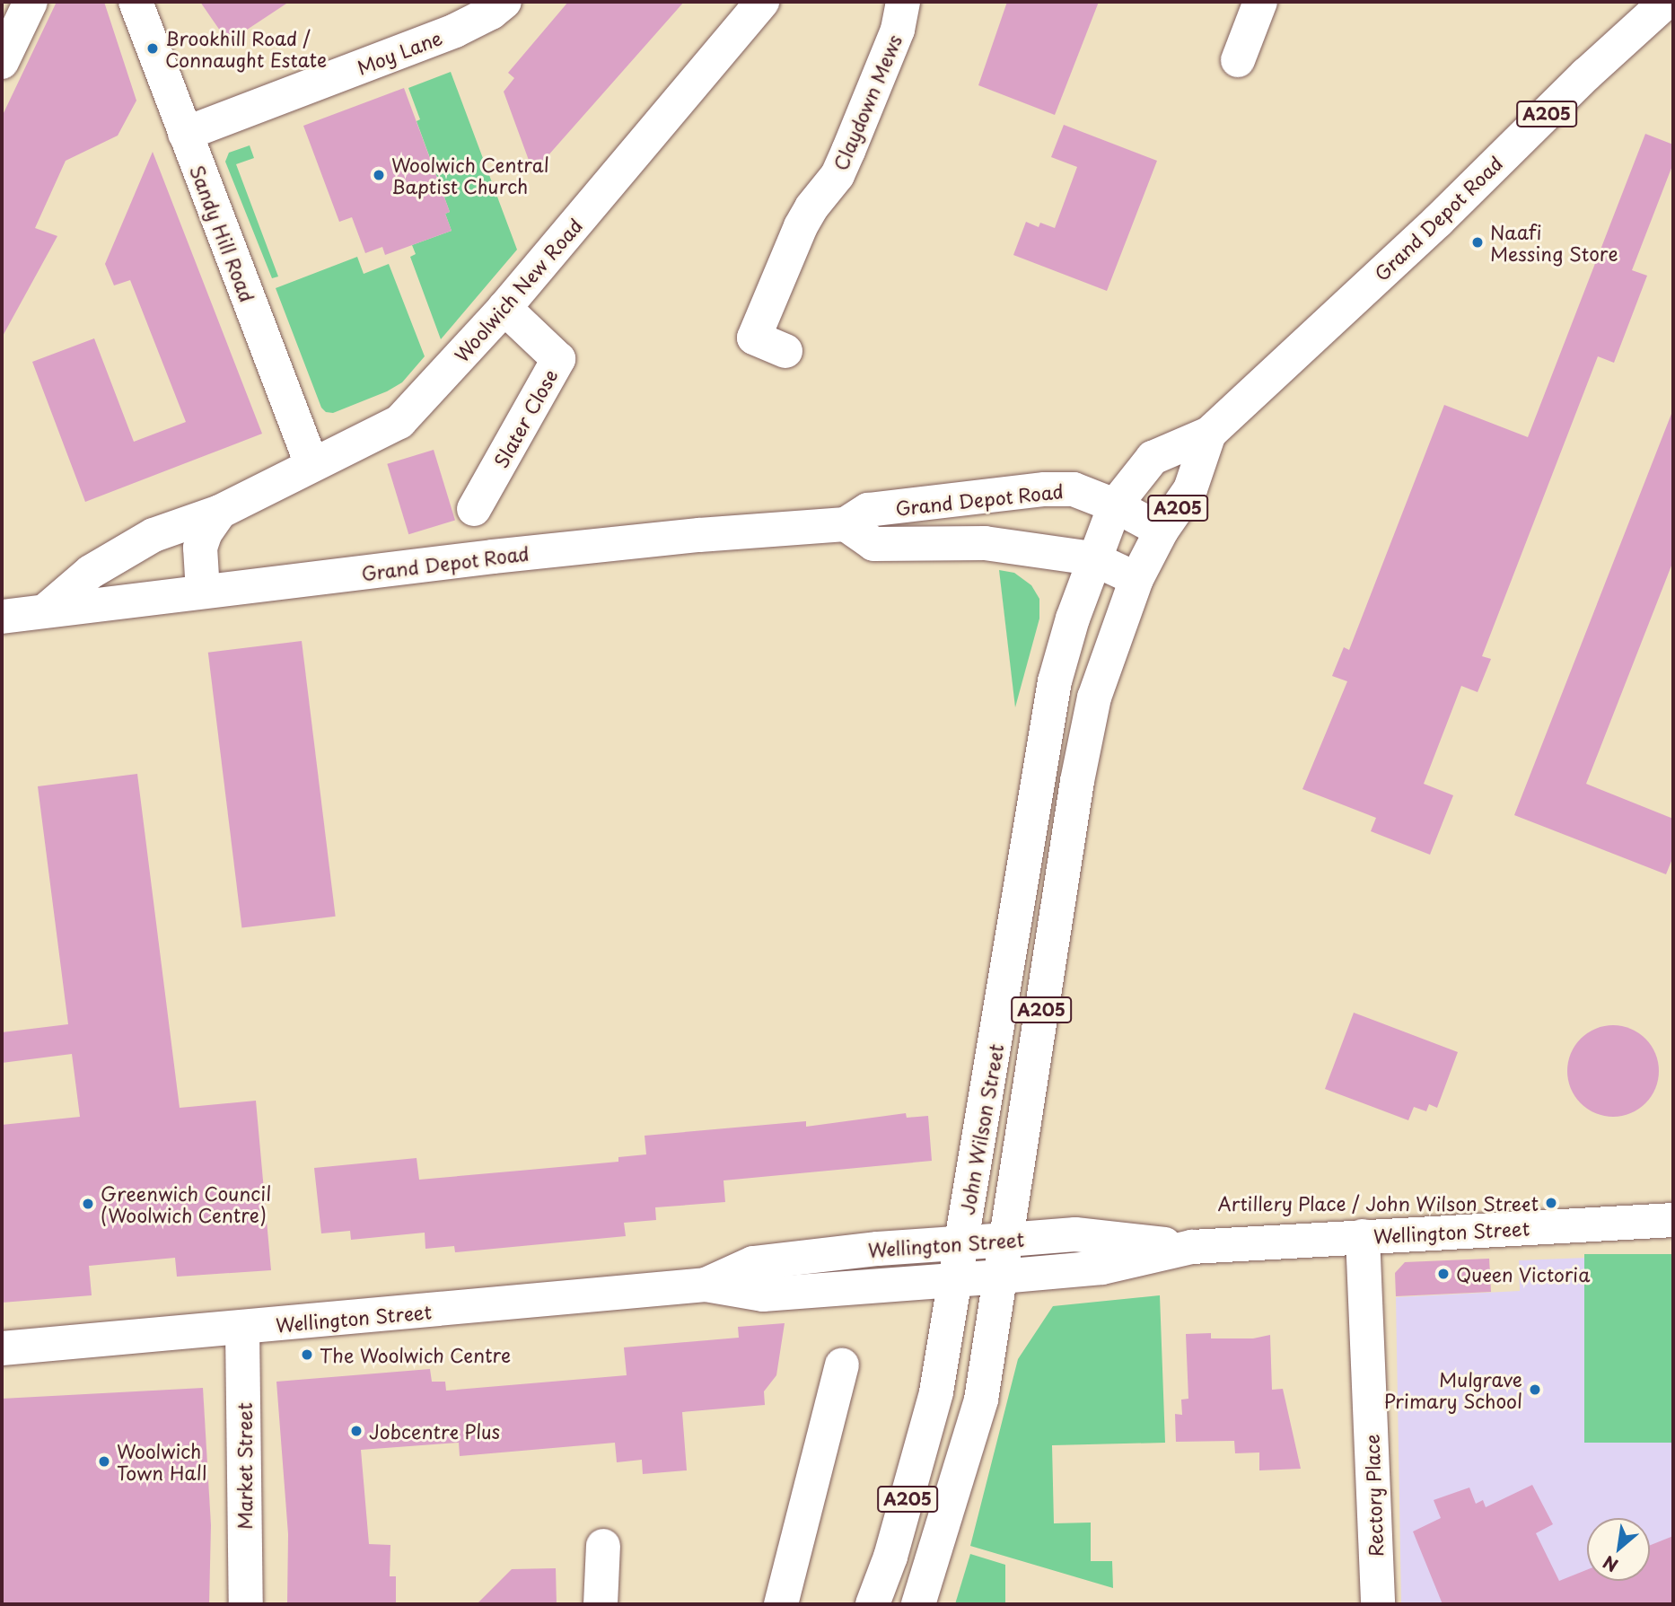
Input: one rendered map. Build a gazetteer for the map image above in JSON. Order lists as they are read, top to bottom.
{
  "streets": {
    "main road": [
      "Moy Lane",
      "Claydown Mews",
      "A205",
      "Grand Depot Road",
      "Sandy Hill Road",
      "Woolwich New Road",
      "Slater Close",
      "John Wilson Street",
      "Wellington Street",
      "Market Street",
      "Rectory Place"
    ]
  },
  "crossings": [
    ["Moy Lane", "Sandy Hill Road"],
    ["A205", "Grand Depot Road"],
    ["A205", "Wellington Street"],
    ["Grand Depot Road", "Woolwich New Road"],
    ["Grand Depot Road", "John Wilson Street"],
    ["Sandy Hill Road", "Woolwich New Road"],
    ["Woolwich New Road", "Slater Close"],
    ["John Wilson Street", "Wellington Street"],
    ["Wellington Street", "Market Street"],
    ["Wellington Street", "Rectory Place"]
  ],
  "places": [
    "Brookhill Road / Connaught Estate",
    "Woolwich Central Baptist Church",
    "Naafi Messing Store",
    "Artillery Place / John Wilson Street",
    "Greenwich Council (Woolwich Centre)",
    "Queen Victoria",
    "The Woolwich Centre",
    "Mulgrave Primary School",
    "Jobcentre Plus",
    "Woolwich Town Hall"
  ],
  "north": "bottom left"
}
